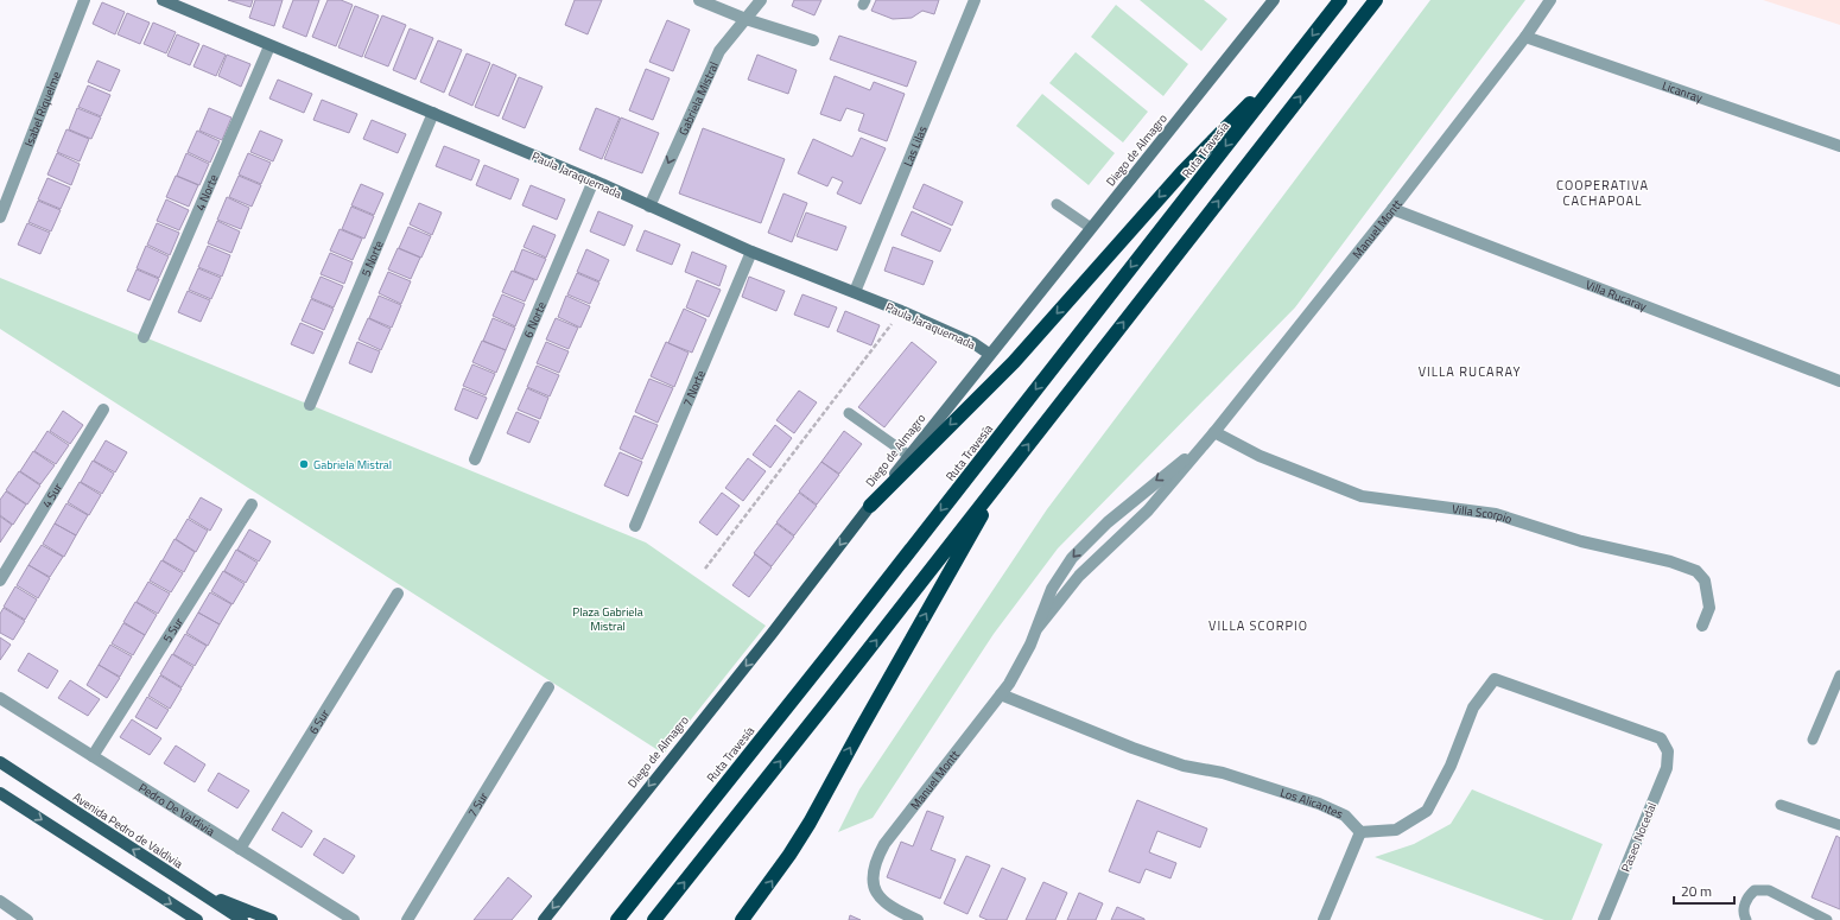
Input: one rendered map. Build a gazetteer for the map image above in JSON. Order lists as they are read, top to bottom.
{
  "streets": {
    "highway": ["Ruta Travesía"],
    "main road": ["Diego de Almagro", "Avenida Pedro de Valdivia"],
    "street": [
      "Licanray",
      "Gabriela Mistral",
      "Isabel Riquelme",
      "Las Lilas",
      "Paula Jaraquemada",
      "4 Norte",
      "Manuel Montt",
      "5 Norte",
      "Villa Rucaray",
      "6 Norte",
      "7 Norte",
      "4 Sur",
      "Villa Scorpio",
      "5 Sur",
      "6 Sur",
      "7 Sur",
      "Los Alicantes",
      "Pedro De Valdivia",
      "Paseo Nocedal"
    ]
  },
  "crossings": [
    ["Licanray", "Manuel Montt"],
    ["Gabriela Mistral", "Paula Jaraquemada"],
    ["Las Lilas", "Paula Jaraquemada"],
    ["Diego de Almagro", "Paula Jaraquemada"],
    ["Paula Jaraquemada", "4 Norte"],
    ["Paula Jaraquemada", "5 Norte"],
    ["Paula Jaraquemada", "6 Norte"],
    ["Paula Jaraquemada", "7 Norte"],
    ["Manuel Montt", "Villa Rucaray"],
    ["Manuel Montt", "Villa Scorpio"],
    ["Manuel Montt", "Los Alicantes"],
    ["5 Sur", "Pedro De Valdivia"],
    ["6 Sur", "Pedro De Valdivia"],
    ["Los Alicantes", "Paseo Nocedal"]
  ],
  "one_way": ["Gabriela Mistral", "Diego de Almagro"],
  "districts": ["COOPERATIVA CACHAPOAL", "VILLA RUCARAY", "VILLA SCORPIO"],
  "parks": ["Plaza Gabriela Mistral"],
  "places": ["Gabriela Mistral"],
  "scale_bar": "20 m"
}
